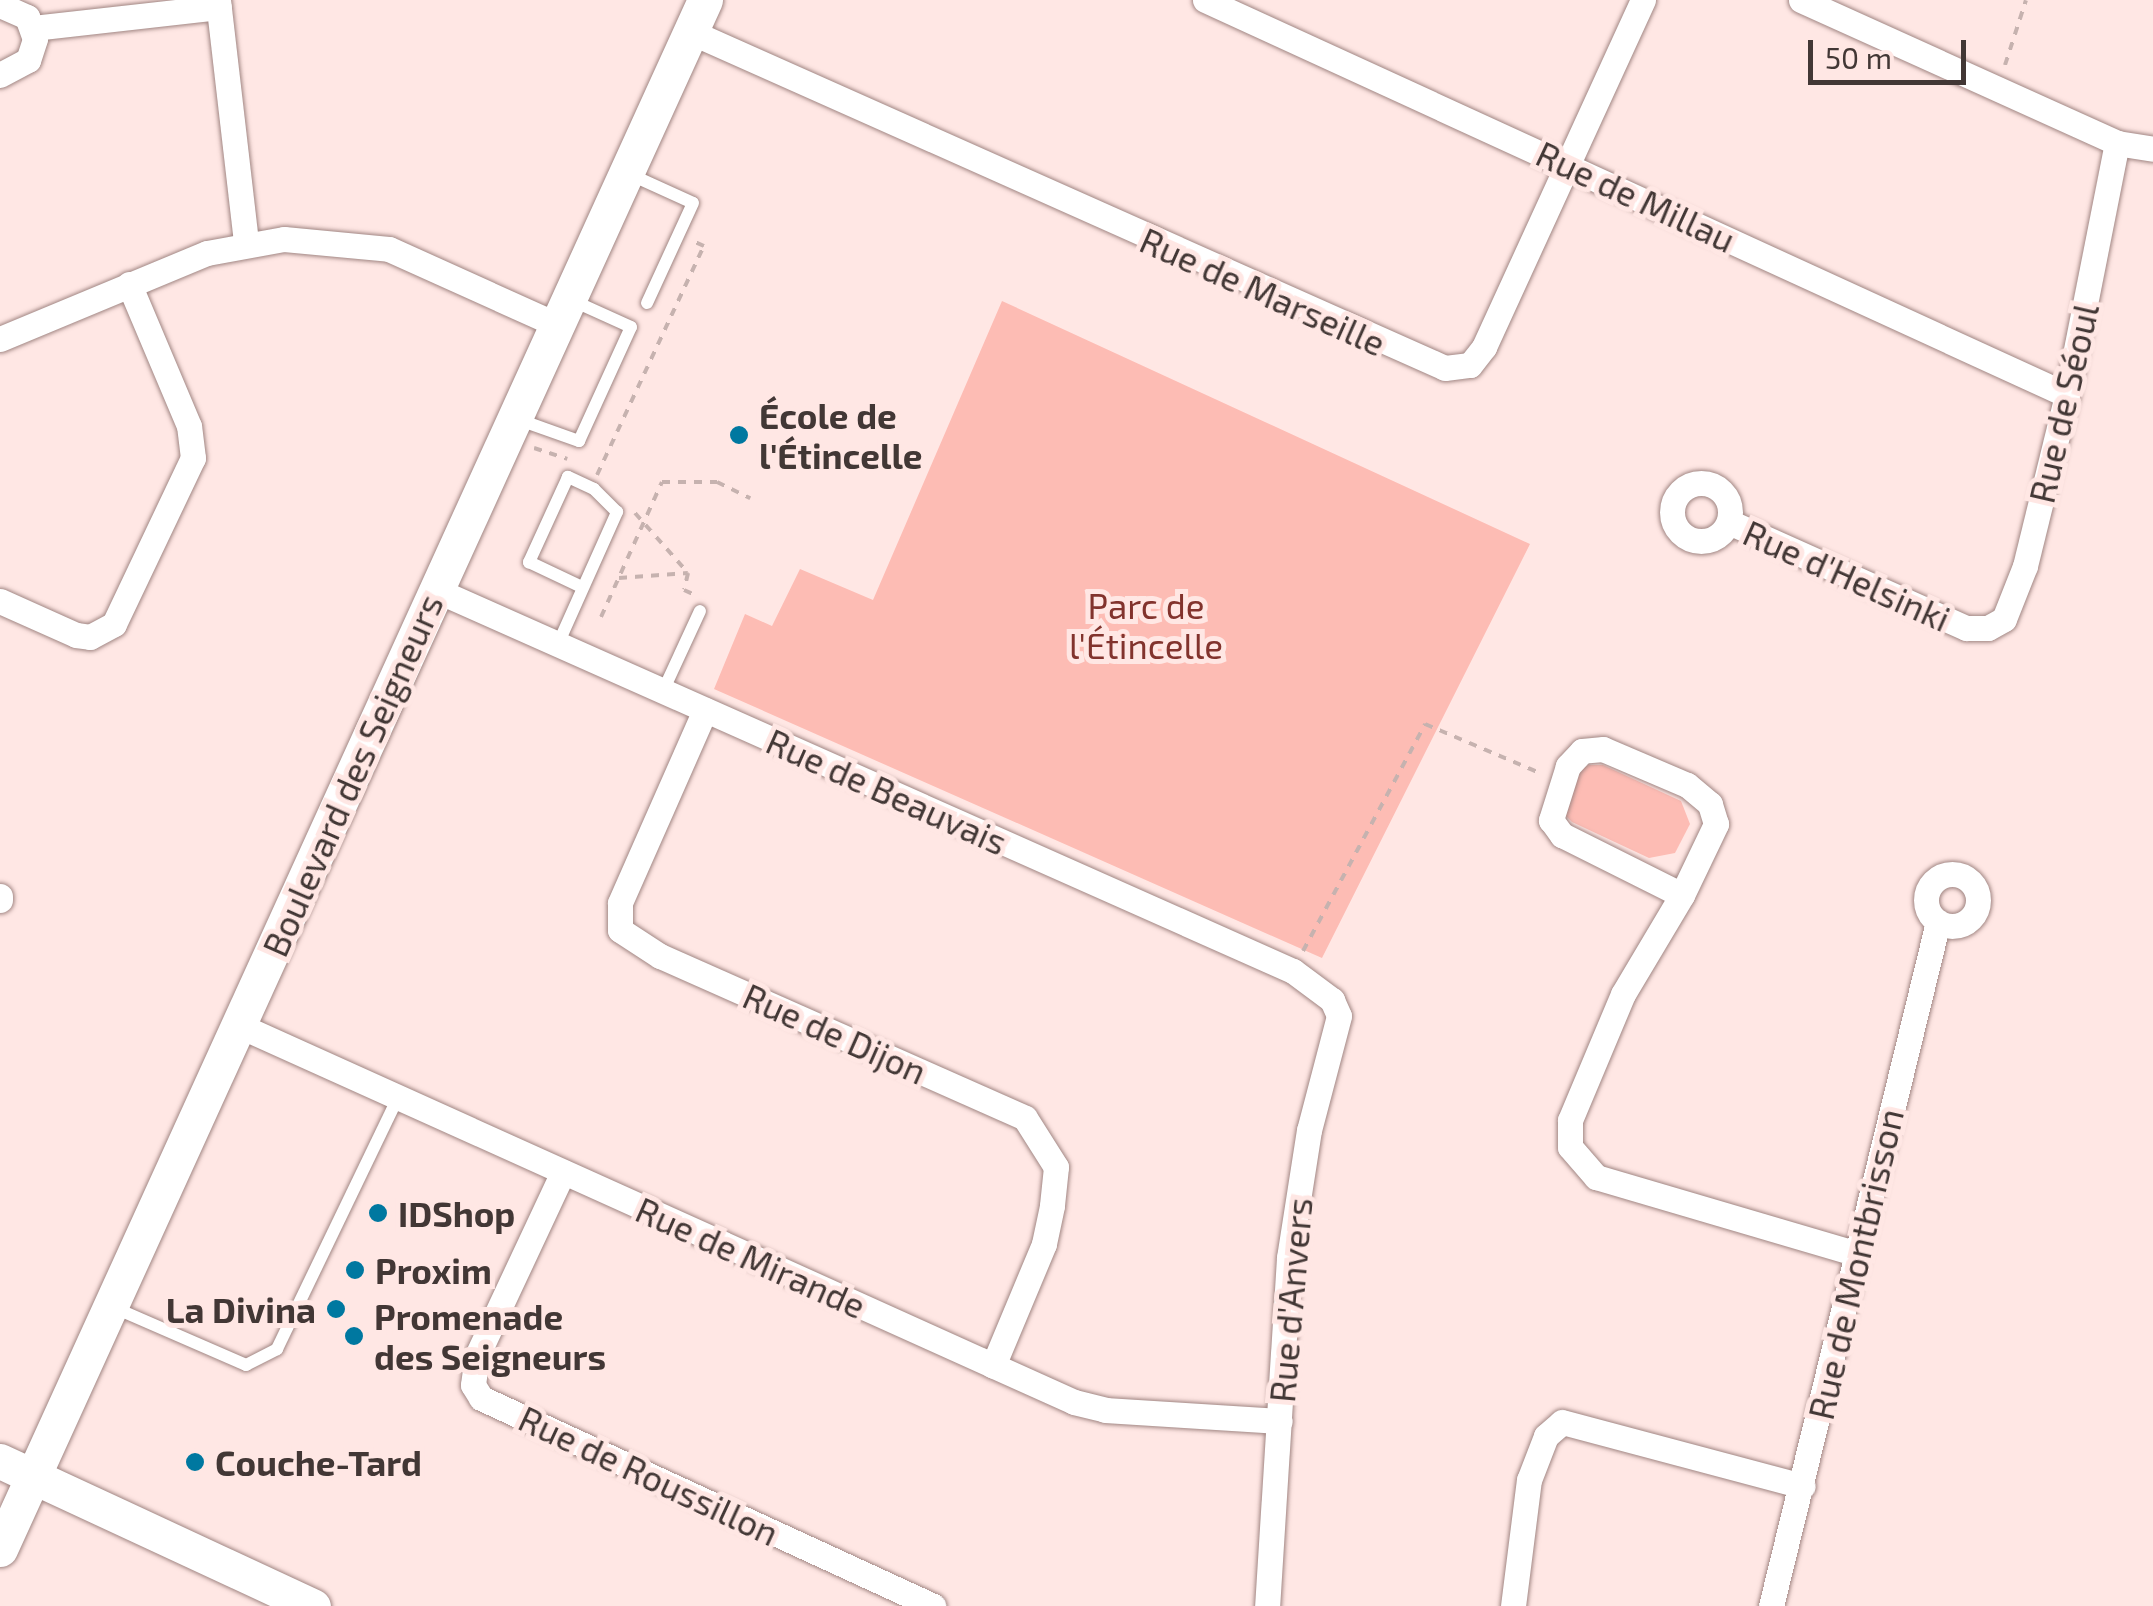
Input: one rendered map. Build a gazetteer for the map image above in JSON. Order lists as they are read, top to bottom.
{
  "streets": {
    "street": [
      "Rue de Millau",
      "Rue de Marseille",
      "Rue de Séoul",
      "Rue d'Helsinki",
      "Boulevard des Seigneurs",
      "Rue de Beauvais",
      "Rue de Dijon",
      "Rue de Mirande",
      "Rue de Montbrisson",
      "Rue d'Anvers",
      "Rue de Roussillon"
    ]
  },
  "crossings": [
    ["Rue de Millau", "Rue de Marseille"],
    ["Rue de Millau", "Rue de Séoul"],
    ["Rue de Marseille", "Boulevard des Seigneurs"],
    ["Rue de Séoul", "Rue d'Helsinki"],
    ["Boulevard des Seigneurs", "Rue de Beauvais"],
    ["Boulevard des Seigneurs", "Rue de Mirande"],
    ["Rue de Beauvais", "Rue de Dijon"],
    ["Rue de Beauvais", "Rue d'Anvers"],
    ["Rue de Dijon", "Rue de Mirande"],
    ["Rue de Mirande", "Rue d'Anvers"],
    ["Rue de Mirande", "Rue de Roussillon"]
  ],
  "parks": ["Parc de l'Étincelle"],
  "places": [
    "École de l'Étincelle",
    "IDShop",
    "Proxim",
    "La Divina",
    "Promenade des Seigneurs",
    "Couche-Tard"
  ],
  "scale_bar": "50 m"
}
